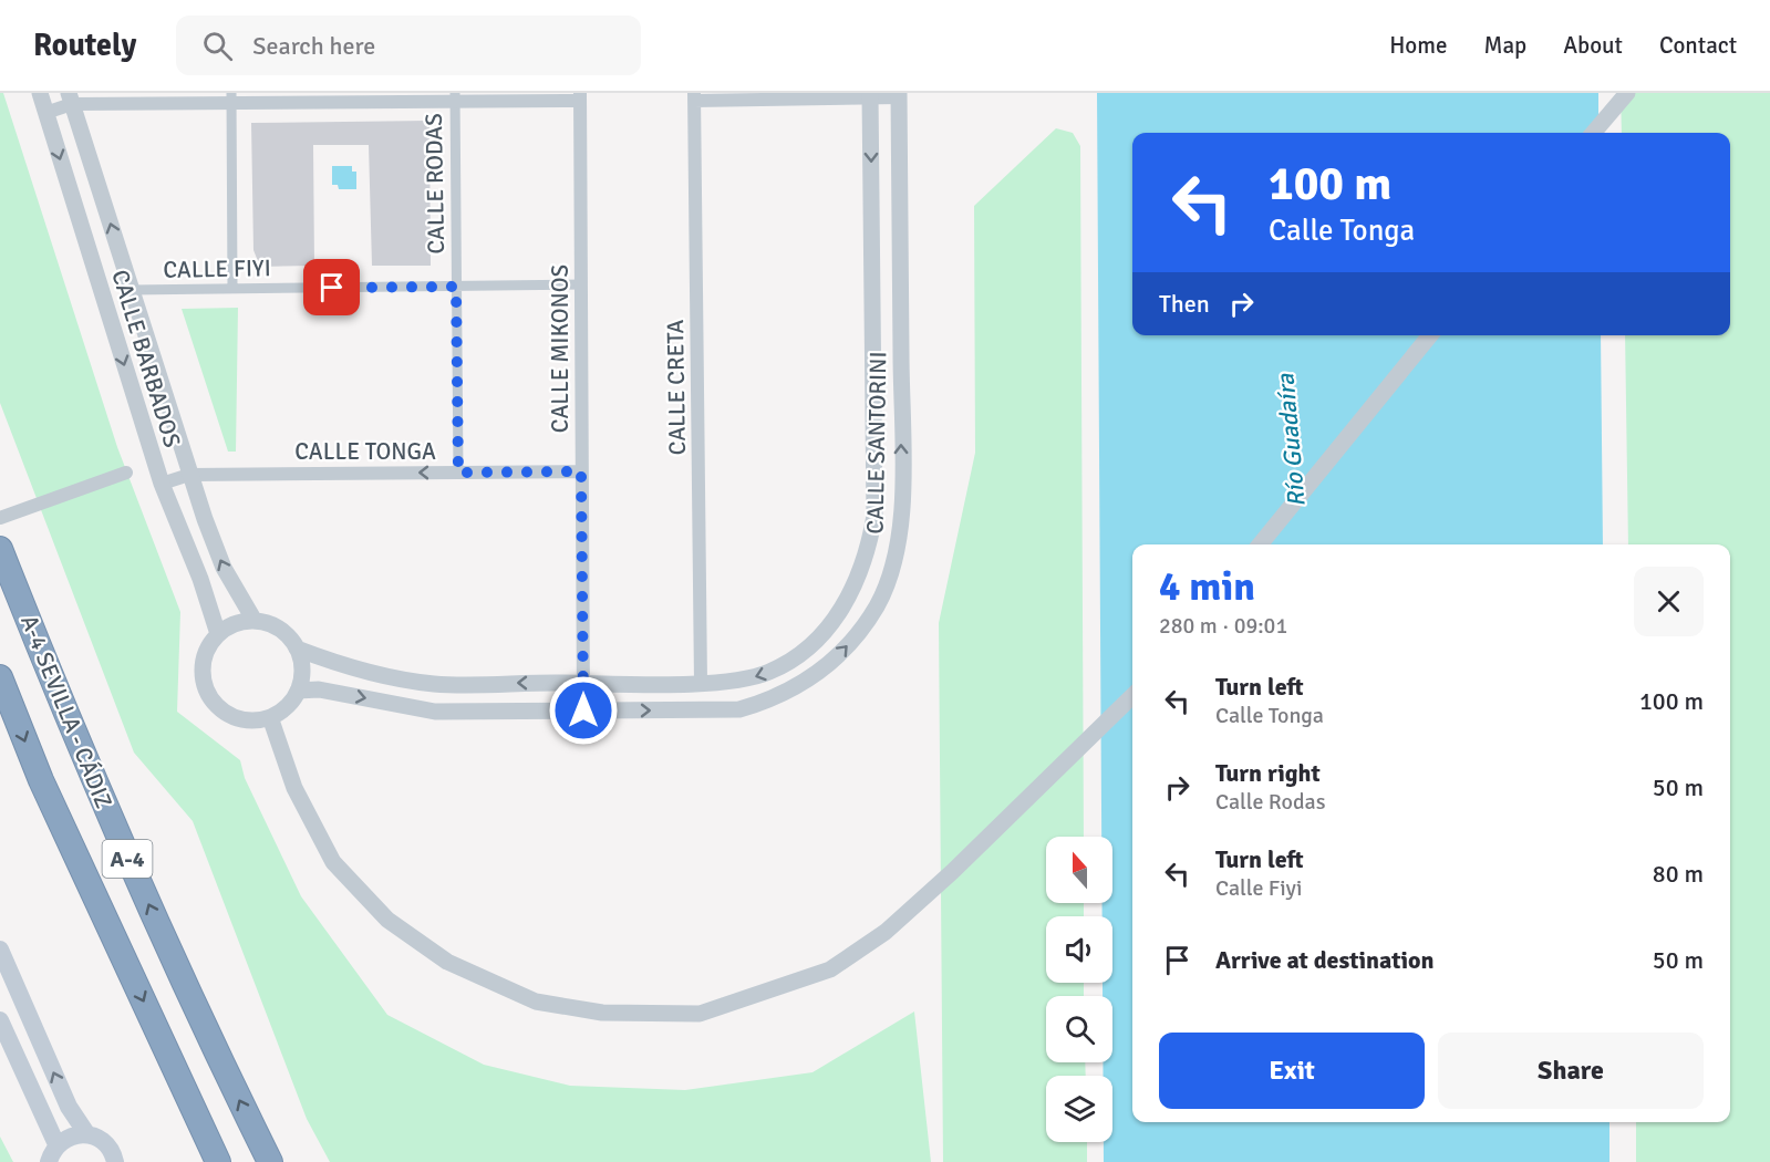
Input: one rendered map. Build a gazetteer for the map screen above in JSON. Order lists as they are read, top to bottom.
{
  "streets": {
    "highway": ["A-4 SEVILLA - CÁDIZ", "A-4"],
    "street": [
      "CALLE RODAS",
      "CALLE FIYI",
      "CALLE MIKONOS",
      "CALLE BARBADOS",
      "CALLE CRETA",
      "CALLE SANTORINI",
      "CALLE TONGA"
    ]
  },
  "crossings": [
    ["CALLE RODAS", "CALLE FIYI"],
    ["CALLE RODAS", "CALLE TONGA"],
    ["CALLE FIYI", "CALLE MIKONOS"],
    ["CALLE FIYI", "CALLE BARBADOS"],
    ["CALLE MIKONOS", "CALLE SANTORINI"],
    ["CALLE MIKONOS", "CALLE TONGA"],
    ["CALLE BARBADOS", "CALLE SANTORINI"],
    ["CALLE BARBADOS", "CALLE TONGA"],
    ["CALLE CRETA", "CALLE SANTORINI"]
  ],
  "one_way": ["CALLE TONGA"],
  "water": ["Río Guadaíra"],
  "north": "top",
  "page": {
    "header": "Routely",
    "search": "Search here",
    "nav": [
      "Home",
      "Map",
      "About",
      "Contact"
    ],
    "turn": ["100 m", "Calle Tonga"],
    "then": "Then",
    "heading": ["4 min", "280 m · 09:01"],
    "list": [
      {
        "name": "Turn left",
        "note": "Calle Tonga",
        "value": "100 m"
      },
      {
        "name": "Turn right",
        "note": "Calle Rodas",
        "value": "50 m"
      },
      {
        "name": "Turn left",
        "note": "Calle Fiyi",
        "value": "80 m"
      },
      {
        "name": "Arrive at destination",
        "value": "50 m"
      }
    ],
    "buttons": ["Exit", "Share"]
  }
}
